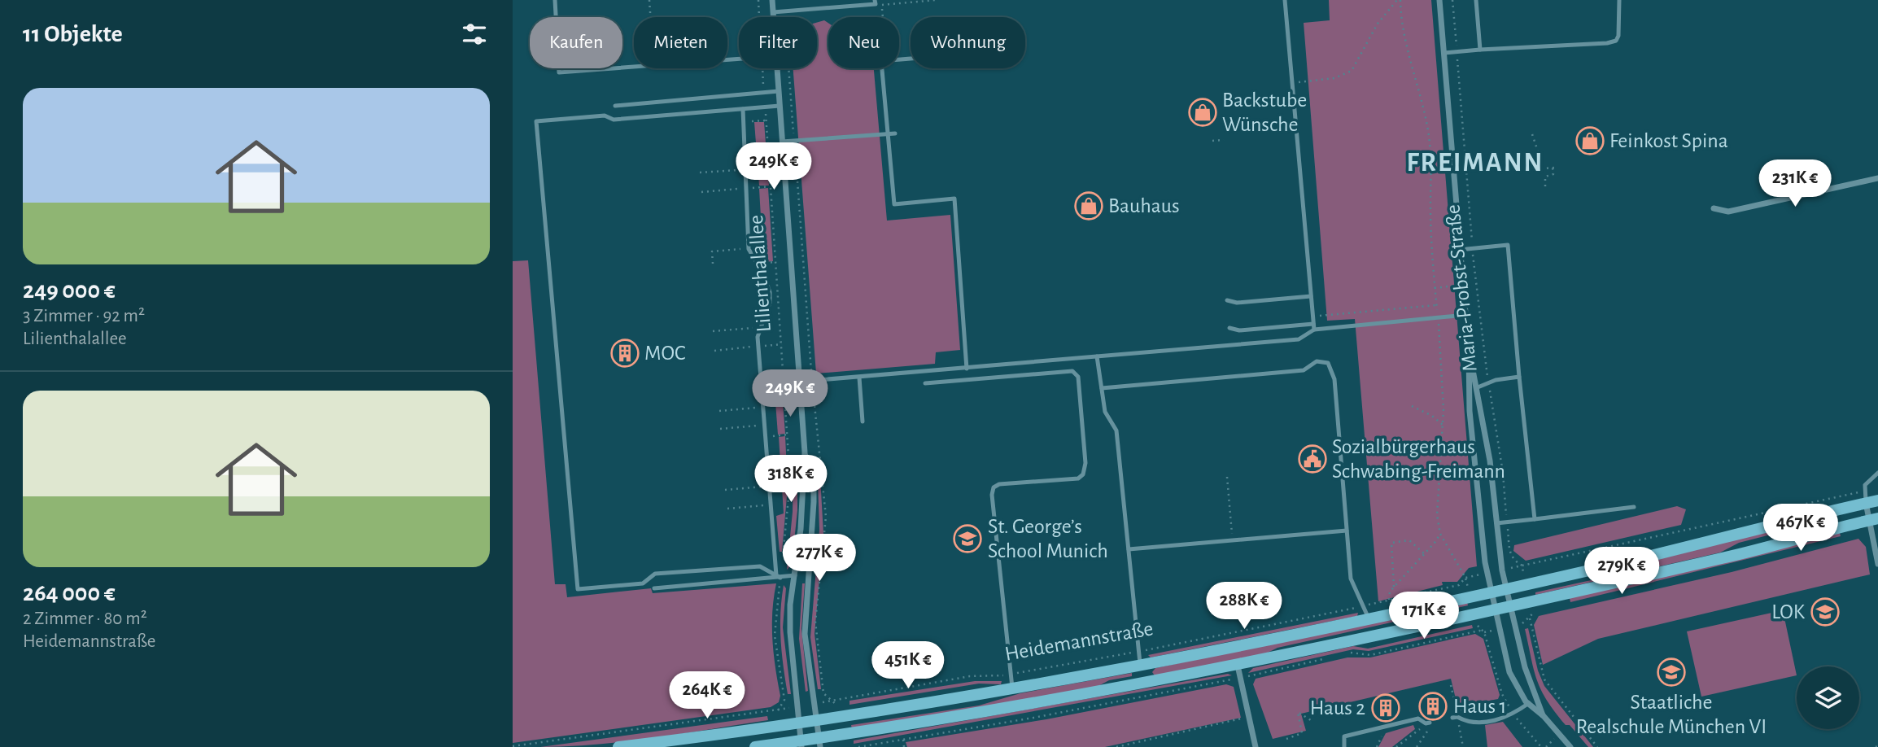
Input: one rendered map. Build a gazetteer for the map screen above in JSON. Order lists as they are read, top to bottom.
{
  "streets": {
    "main road": ["Heidemannstraße"],
    "street": ["Lilienthalallee", "Maria-Probst-Straße"]
  },
  "crossings": [
    ["Lilienthalallee", "Heidemannstraße"],
    ["Maria-Probst-Straße", "Heidemannstraße"]
  ],
  "districts": ["FREIMANN"],
  "places": {
    "shop": ["Backstube Wünsche", "Feinkost Spina", "Bauhaus"],
    "building": ["MOC", "Haus 1", "Haus 2"],
    "public building": ["Sozialbürgerhaus Schwabing-Freimann"],
    "school or university": ["St. George’s School Munich", "LOK", "Staatliche Realschule München VI"]
  },
  "page": {
    "heading": "11 Objekte",
    "chip": [
      "Kaufen",
      "Mieten",
      "Filter",
      "Neu",
      "Wohnung"
    ],
    "list": [
      {
        "name": "249 000 €",
        "note": "3 Zimmer · 92 m² · Lilienthalallee"
      },
      {
        "name": "264 000 €",
        "note": "2 Zimmer · 80 m² · Heidemannstraße"
      }
    ],
    "price": [
      "249K €",
      "231K €",
      "249K €",
      "318K €",
      "467K €",
      "277K €",
      "279K €",
      "288K €",
      "171K €",
      "451K €",
      "264K €"
    ]
  }
}
